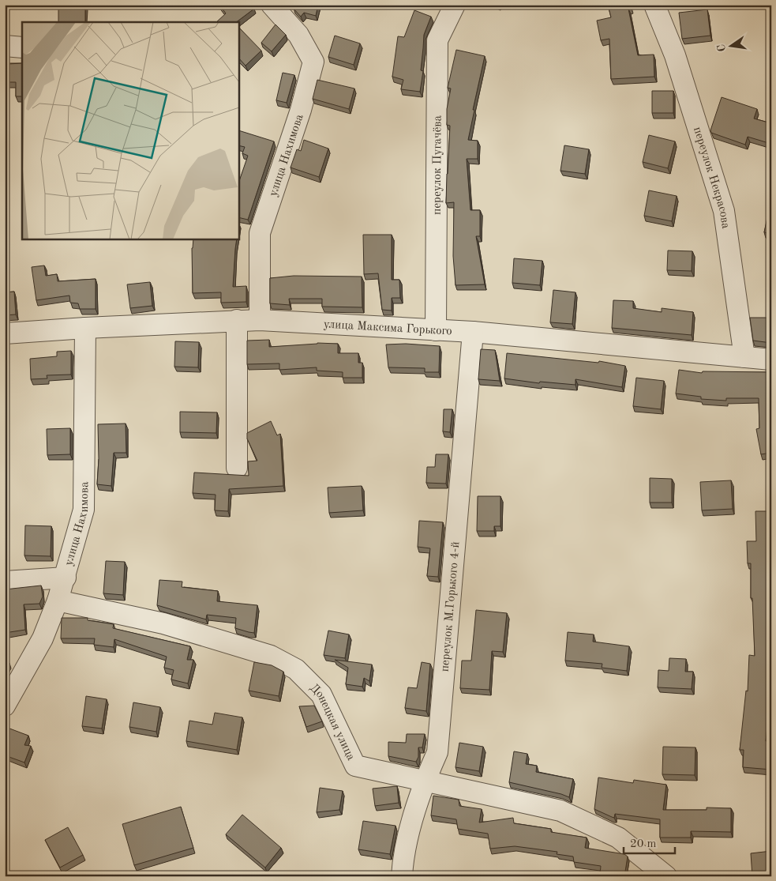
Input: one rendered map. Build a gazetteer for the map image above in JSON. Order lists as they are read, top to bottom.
{
  "streets": {
    "street": [
      "улица Нахимова",
      "переулок Пугачёва",
      "переулок Некрасова",
      "улица Максима Горького",
      "переулок М.Горького 4-й",
      "Донецкая улица"
    ]
  },
  "crossings": [
    ["улица Нахимова", "улица Максима Горького"],
    ["улица Нахимова", "Донецкая улица"],
    ["переулок Пугачёва", "улица Максима Горького"],
    ["переулок Некрасова", "улица Максима Горького"],
    ["улица Максима Горького", "переулок М.Горького 4-й"],
    ["переулок М.Горького 4-й", "Донецкая улица"]
  ],
  "scale_bar": "20 m",
  "north": "left"
}
